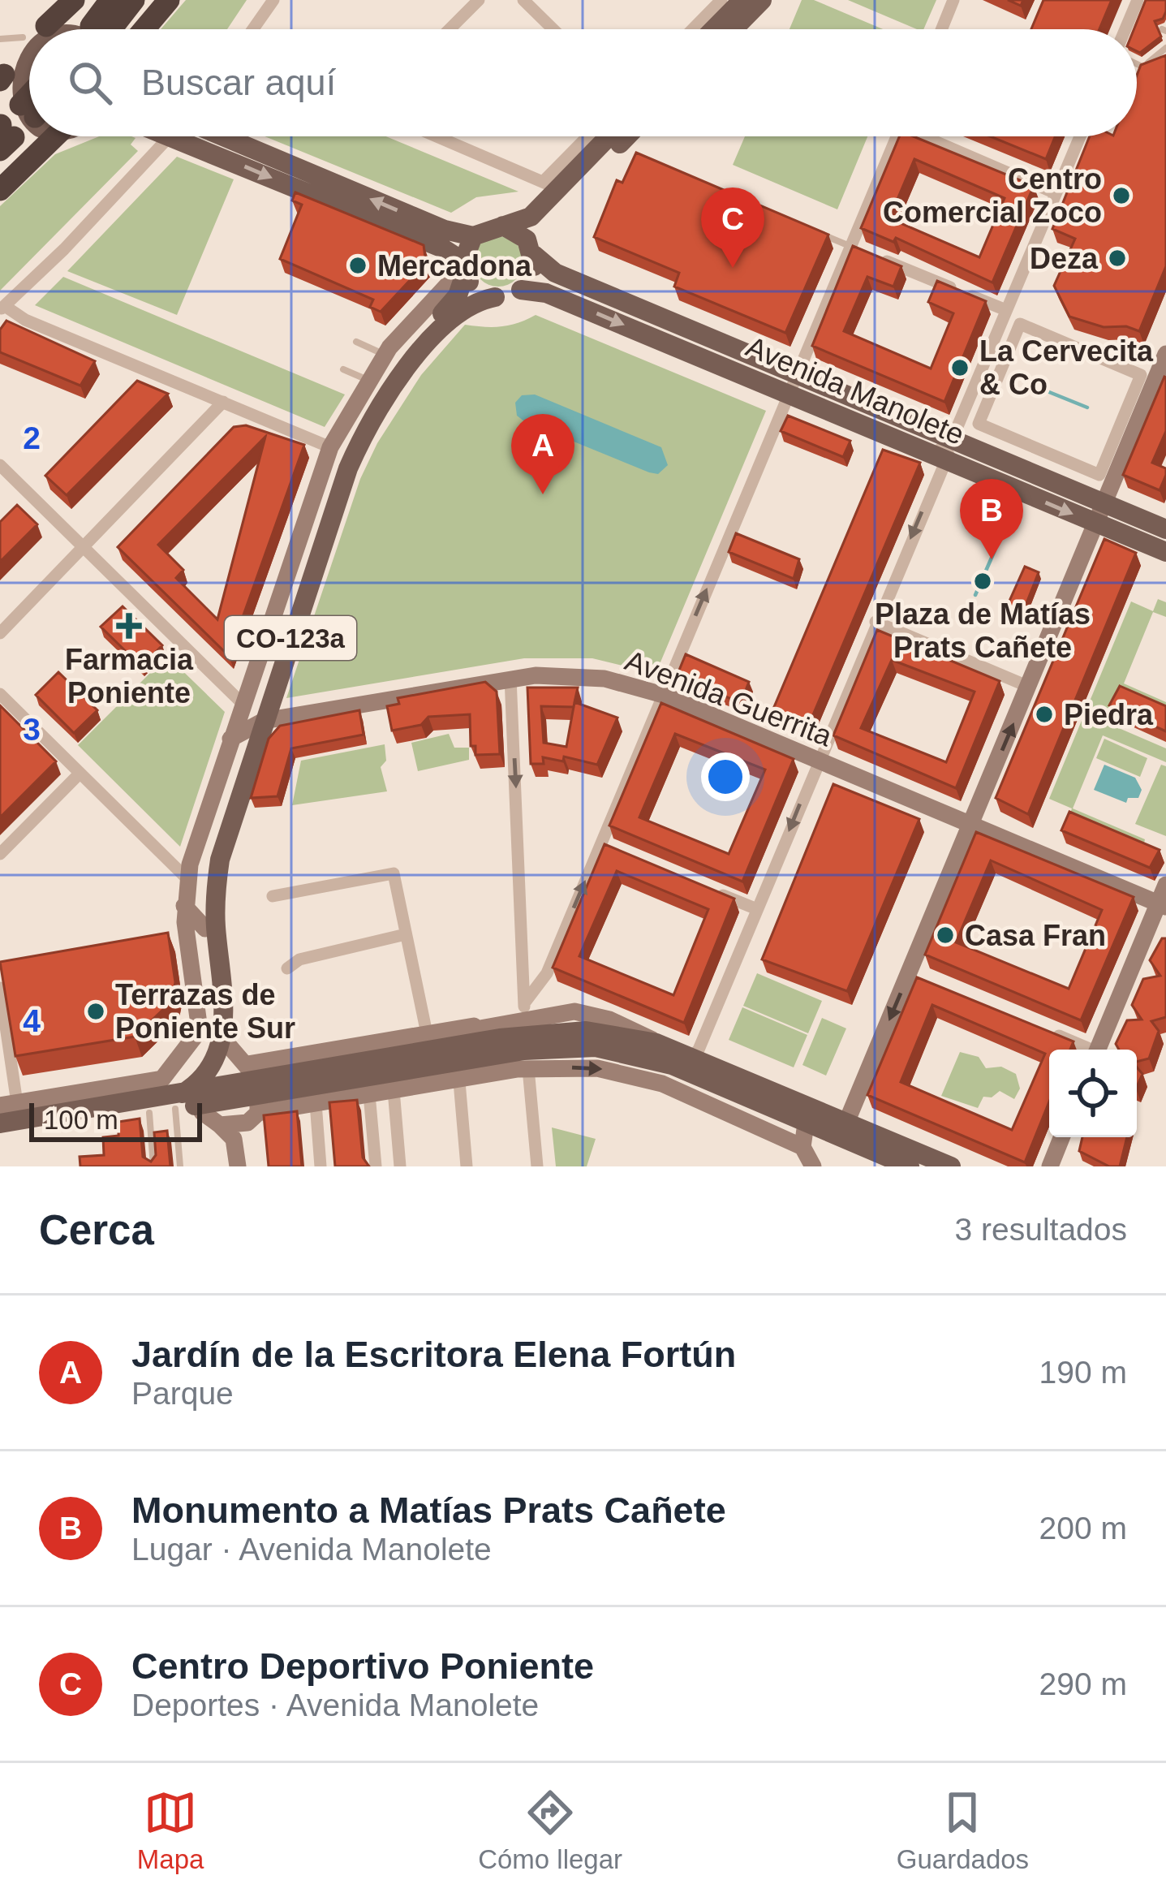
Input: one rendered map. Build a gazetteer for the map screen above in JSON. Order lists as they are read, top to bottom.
{
  "streets": {
    "main road": ["Avenida Manolete", "CO-123a"],
    "street": ["Avenida Guerrita"]
  },
  "crossings": [
    ["Avenida Manolete", "CO-123a"],
    ["CO-123a", "Avenida Guerrita"]
  ],
  "places": {
    "other": [
      "Centro Comercial Zoco",
      "Deza",
      "Mercadona",
      "La Cervecita & Co",
      "Plaza de Matías Prats Cañete",
      "Piedra",
      "Casa Fran",
      "Terrazas de Poniente Sur"
    ],
    "health": ["Farmacia Poniente"]
  },
  "scale_bar": "100 m",
  "page": {
    "search": "Buscar aquí",
    "pins": ["C", "A", "B"],
    "scale": "100 m",
    "heading": ["Cerca", "3 resultados"],
    "list": [
      {
        "mark": "A",
        "name": "Jardín de la Escritora Elena Fortún",
        "note": "Parque",
        "value": "190 m"
      },
      {
        "mark": "B",
        "name": "Monumento a Matías Prats Cañete",
        "note": "Lugar · Avenida Manolete",
        "value": "200 m"
      },
      {
        "mark": "C",
        "name": "Centro Deportivo Poniente",
        "note": "Deportes · Avenida Manolete",
        "value": "290 m"
      }
    ],
    "nav": ["Mapa", "Cómo llegar", "Guardados"]
  },
  "grid": {
    "rows": ["2", "3", "4"]
  }
}
